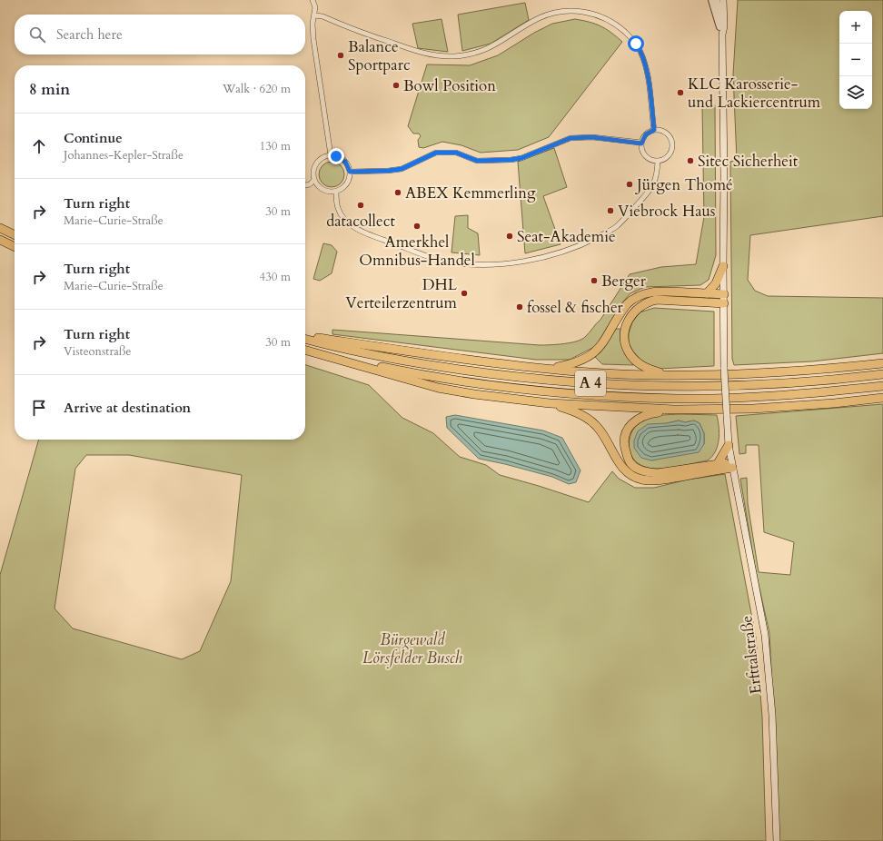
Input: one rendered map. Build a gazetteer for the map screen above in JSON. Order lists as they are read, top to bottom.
{
  "streets": {
    "highway": ["A 4"],
    "main road": ["Erfttalstraße"]
  },
  "parks": ["Bürgewald Lörsfelder Busch"],
  "places": [
    "Balance Sportparc",
    "Bowl Position",
    "KLC Karosserie- und Lackiercentrum",
    "Sitec Sicherheit",
    "Jürgen Thomé",
    "ABEX Kemmerling",
    "datacollect",
    "Viebrock Haus",
    "Amerkhel Omnibus-Handel",
    "Seat-Akademie",
    "Berger",
    "DHL Verteilerzentrum",
    "fossel & fischer"
  ],
  "page": {
    "map_buttons": ["+", "−"],
    "search": "Search here",
    "heading": ["8 min", "Walk · 620 m"],
    "list": [
      ["Continue", "Johannes-Kepler-Straße", "130 m"],
      ["Turn right", "Marie-Curie-Straße", "30 m"],
      ["Turn right", "Marie-Curie-Straße", "430 m"],
      ["Turn right", "Visteonstraße", "30 m"],
      "Arrive at destination"
    ]
  }
}
